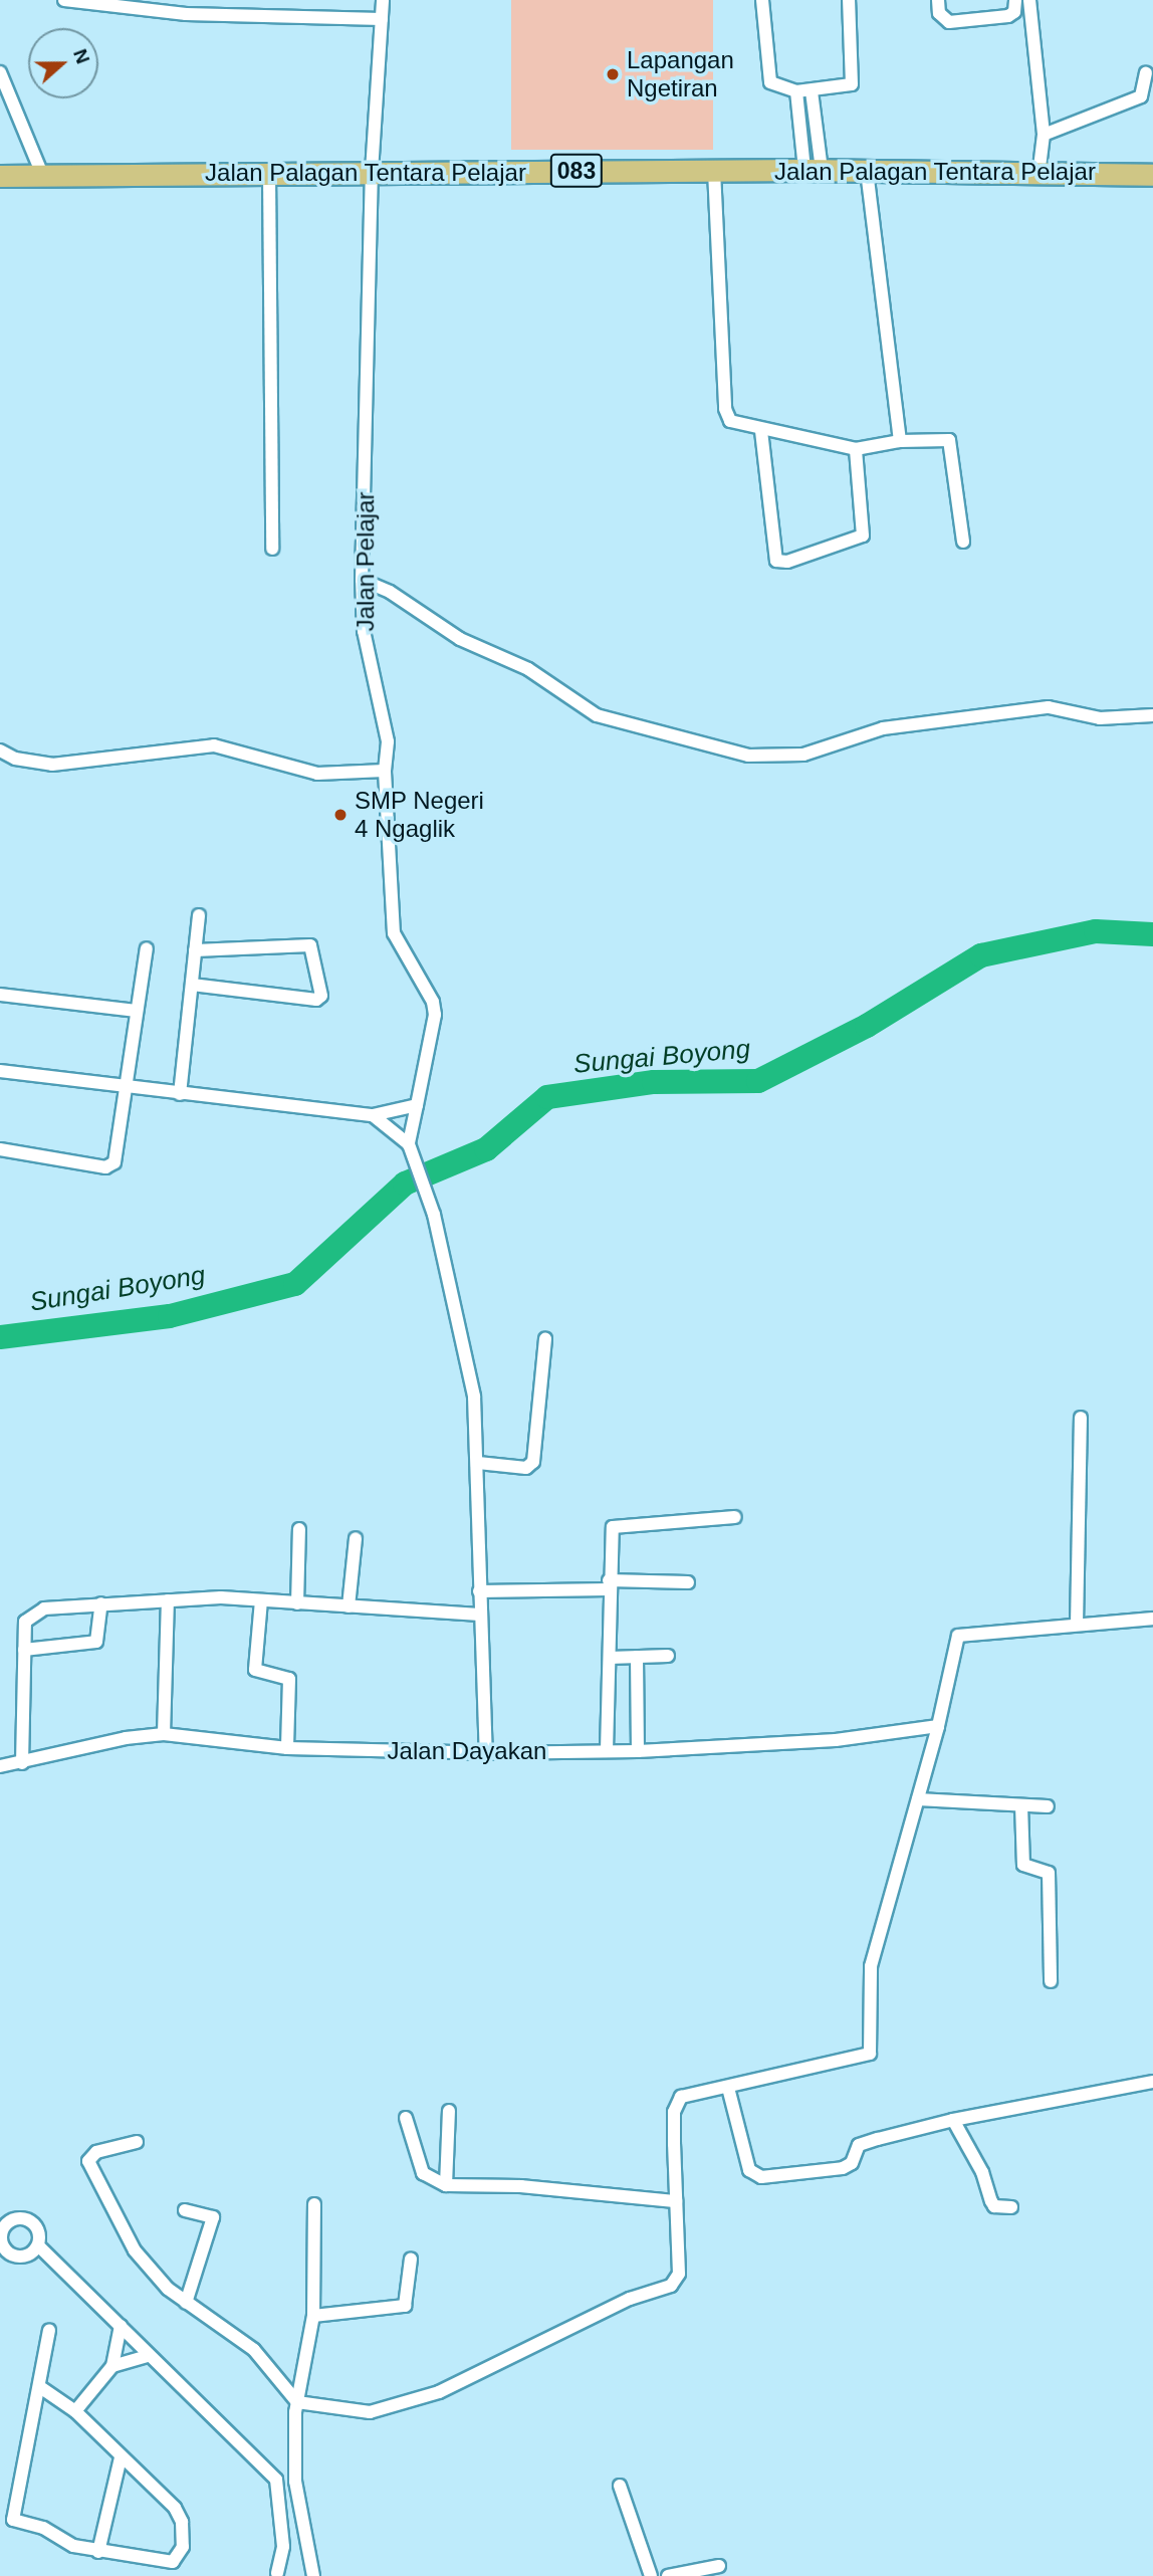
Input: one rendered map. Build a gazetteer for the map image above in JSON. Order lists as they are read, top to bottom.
{
  "streets": {
    "main road": ["083", "Jalan Palagan Tentara Pelajar"],
    "street": ["Jalan Pelajar", "Jalan Dayakan"]
  },
  "crossings": [
    ["Jalan Palagan Tentara Pelajar", "Jalan Pelajar"]
  ],
  "water": ["Sungai Boyong"],
  "places": ["Lapangan Ngetiran", "SMP Negeri 4 Ngaglik"],
  "north": "right"
}
